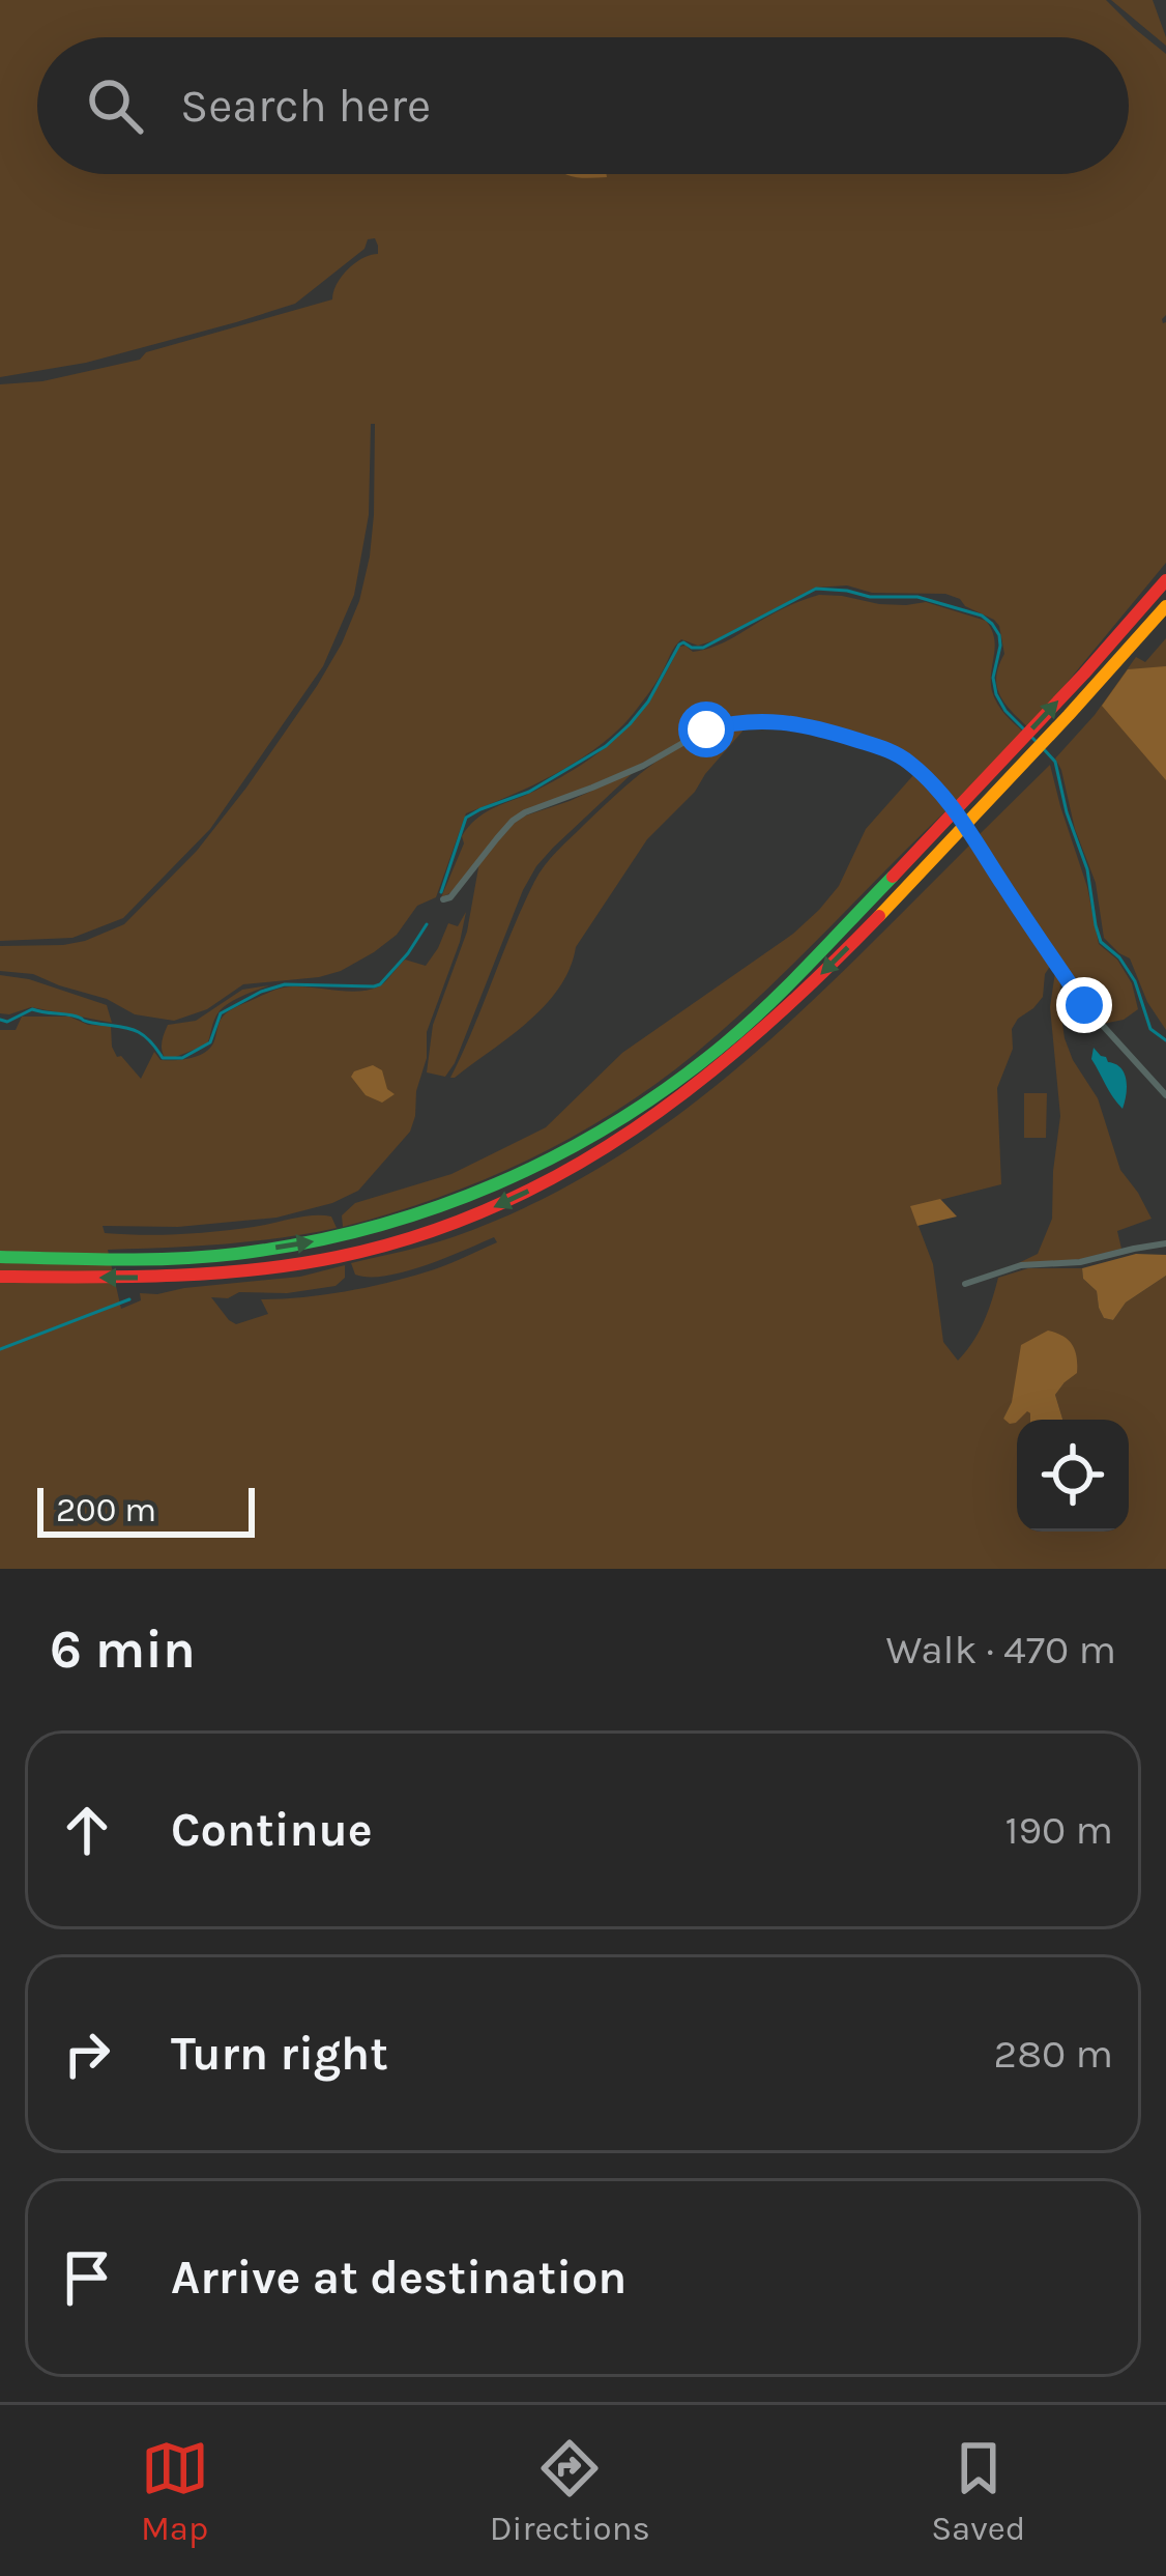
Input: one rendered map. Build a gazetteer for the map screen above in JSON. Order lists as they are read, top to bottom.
{
  "scale_bar": "200 m",
  "page": {
    "search": "Search here",
    "scale": "200 m",
    "heading": ["6 min", "Walk · 470 m"],
    "list": [
      ["Continue", "190 m"],
      ["Turn right", "280 m"],
      "Arrive at destination"
    ],
    "nav": ["Map", "Directions", "Saved"]
  }
}
